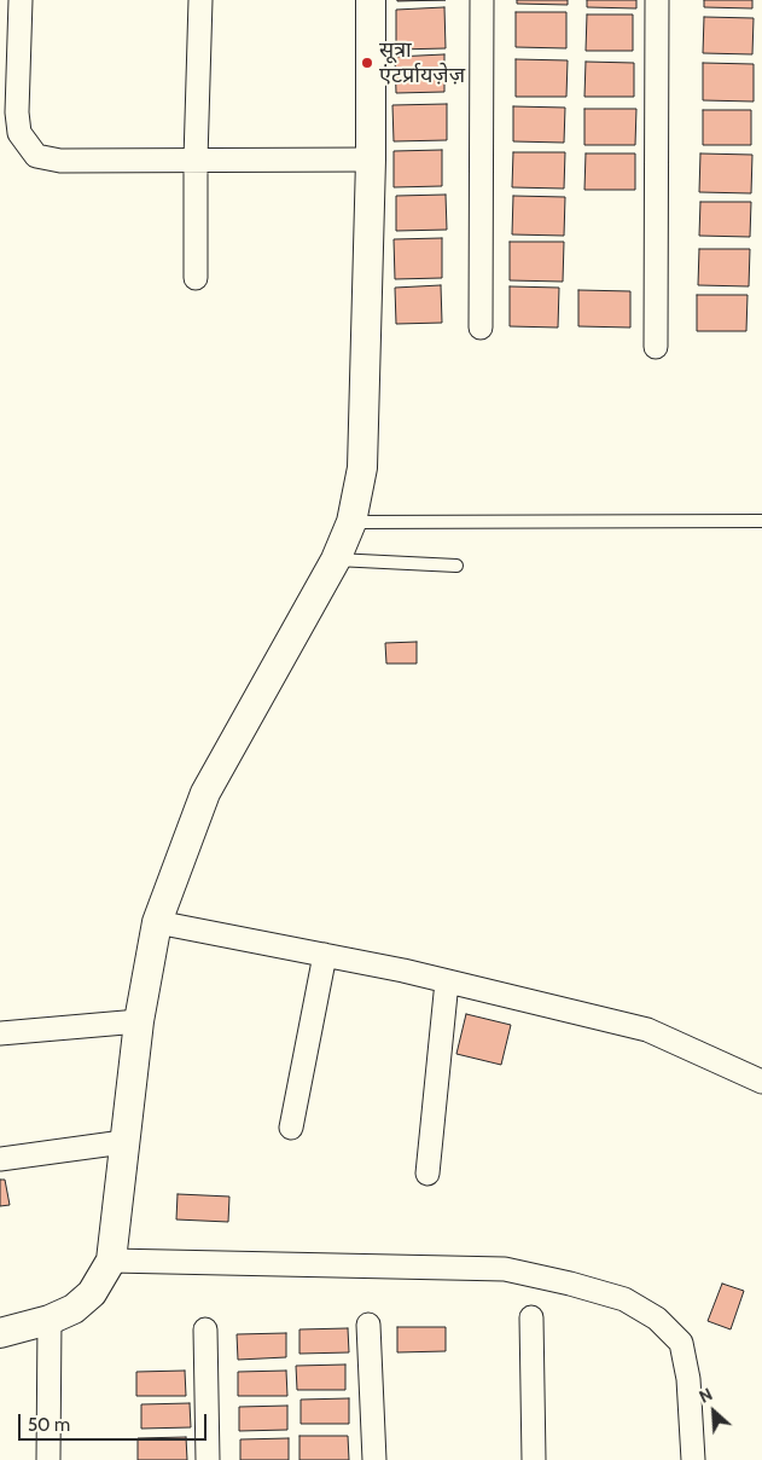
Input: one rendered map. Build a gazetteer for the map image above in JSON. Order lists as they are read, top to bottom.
{
  "places": ["सूत्रा एंटर्प्रायज़ेज़"],
  "scale_bar": "50 m",
  "north": "top left"
}
